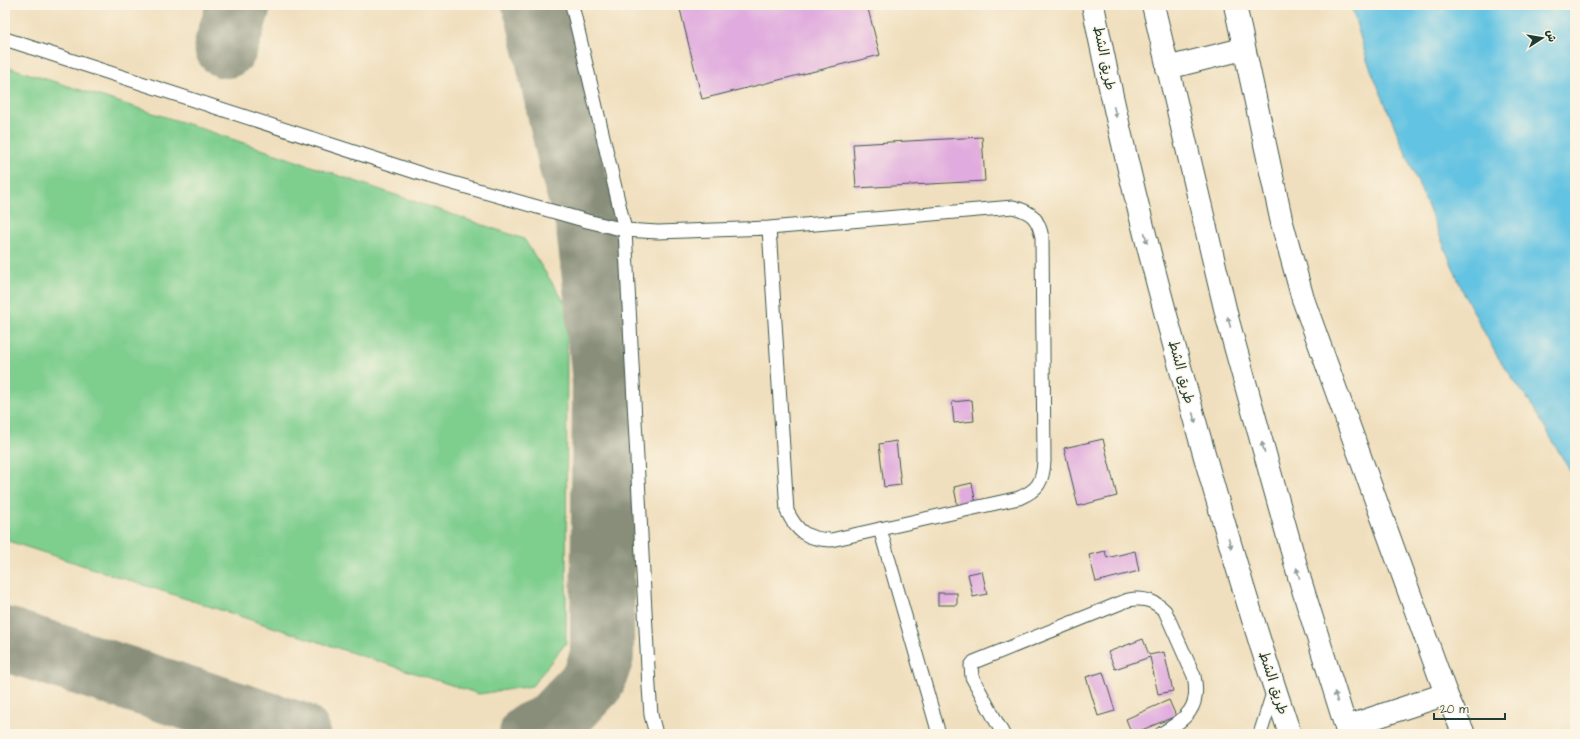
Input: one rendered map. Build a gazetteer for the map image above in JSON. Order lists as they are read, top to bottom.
{
  "streets": {
    "main road": ["طريق الشط"]
  },
  "scale_bar": "20 m",
  "north": "right"
}
